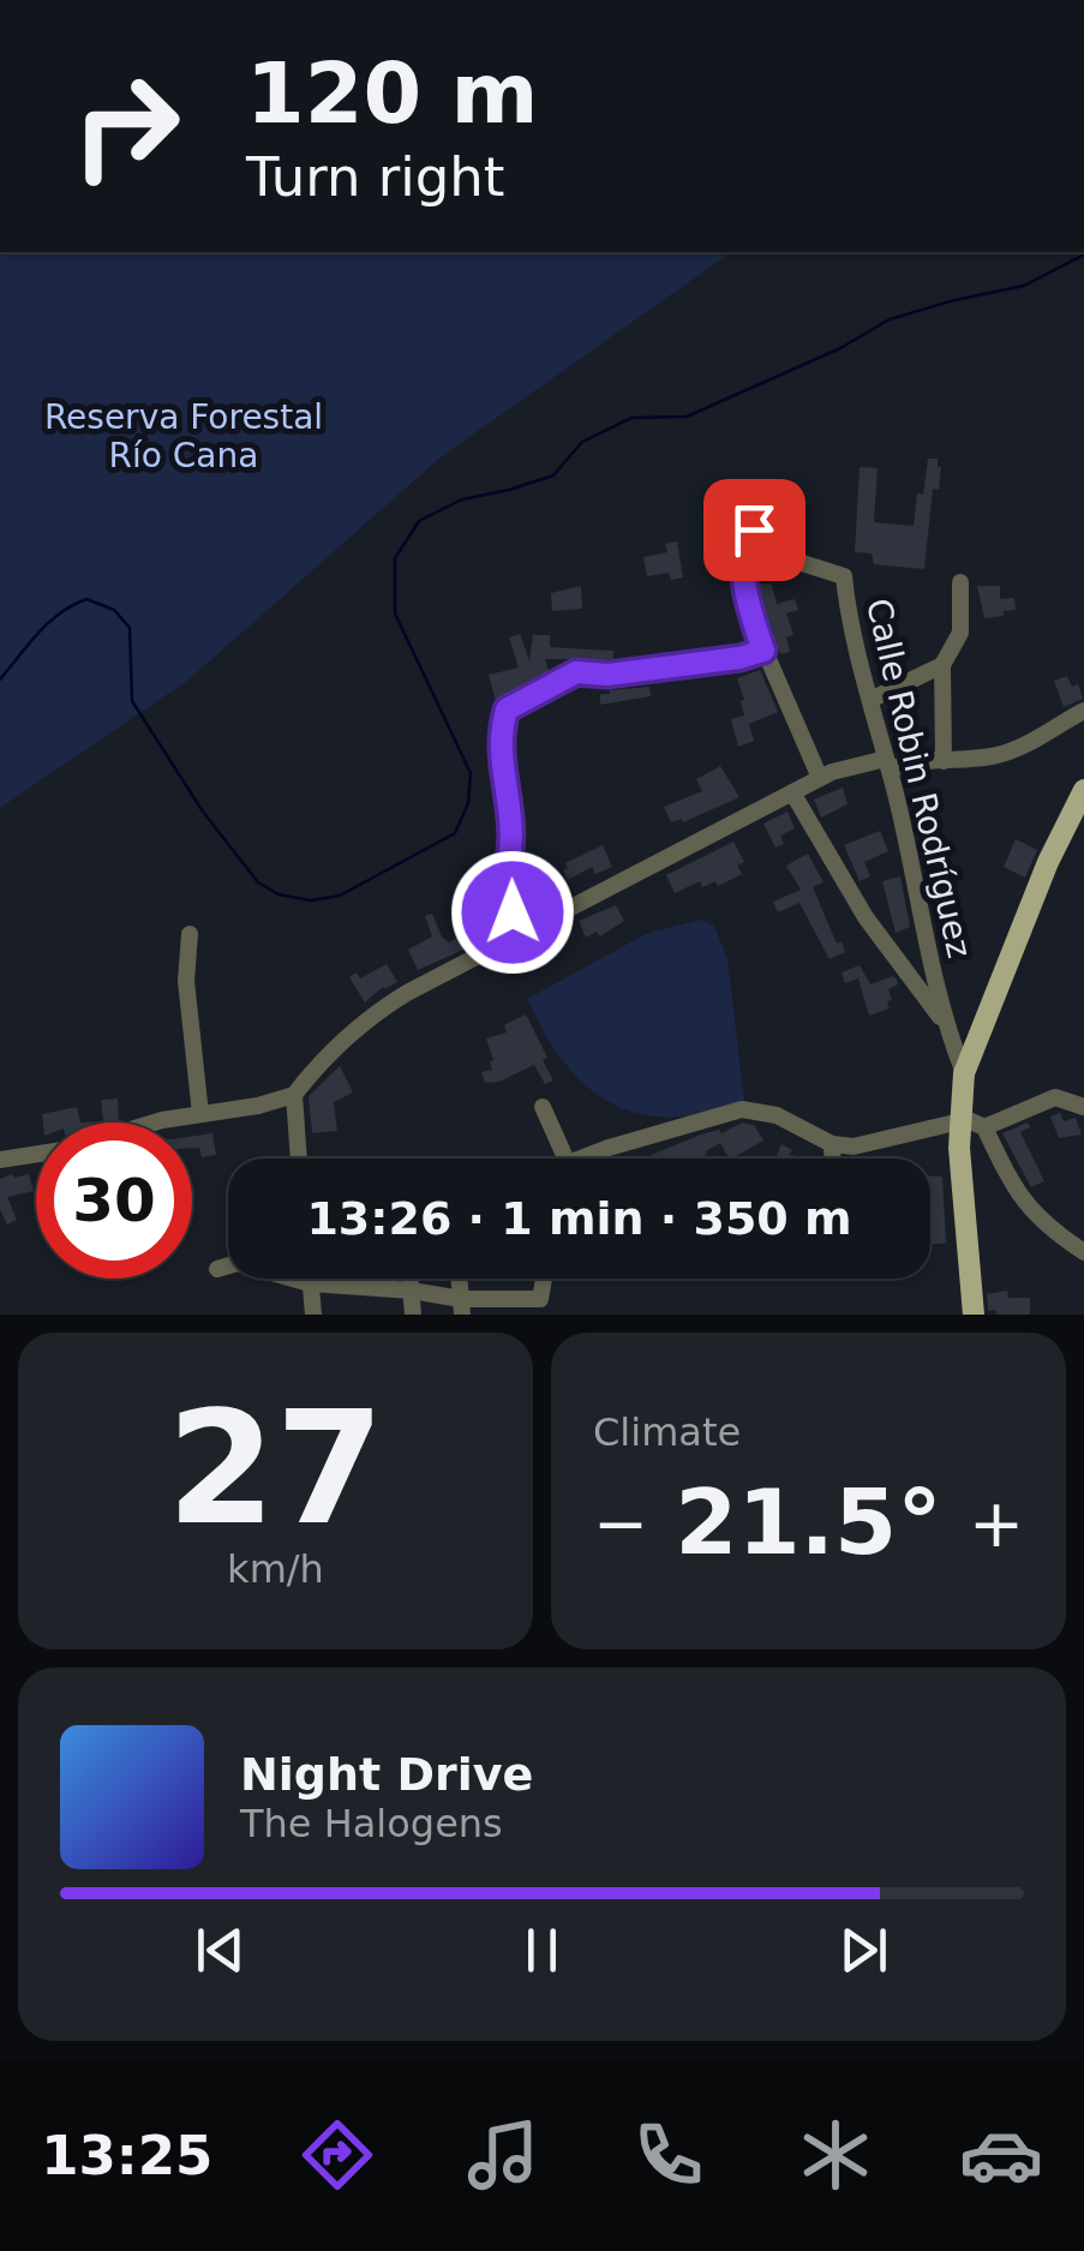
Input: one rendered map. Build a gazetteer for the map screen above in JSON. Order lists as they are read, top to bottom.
{
  "streets": {
    "street": ["Calle Robin Rodríguez"]
  },
  "parks": ["Reserva Forestal Río Cana"],
  "page": {
    "turn": ["120 m", "Turn right"],
    "limit": "30",
    "trip": "13:26 · 1 min · 350 m",
    "tile": [
      ["27", "km/h"],
      "Climate"
    ],
    "heat": ["−", "21.5°", "+"],
    "song": ["Night Drive", "The Halogens"],
    "tabs": "13:25"
  }
}
